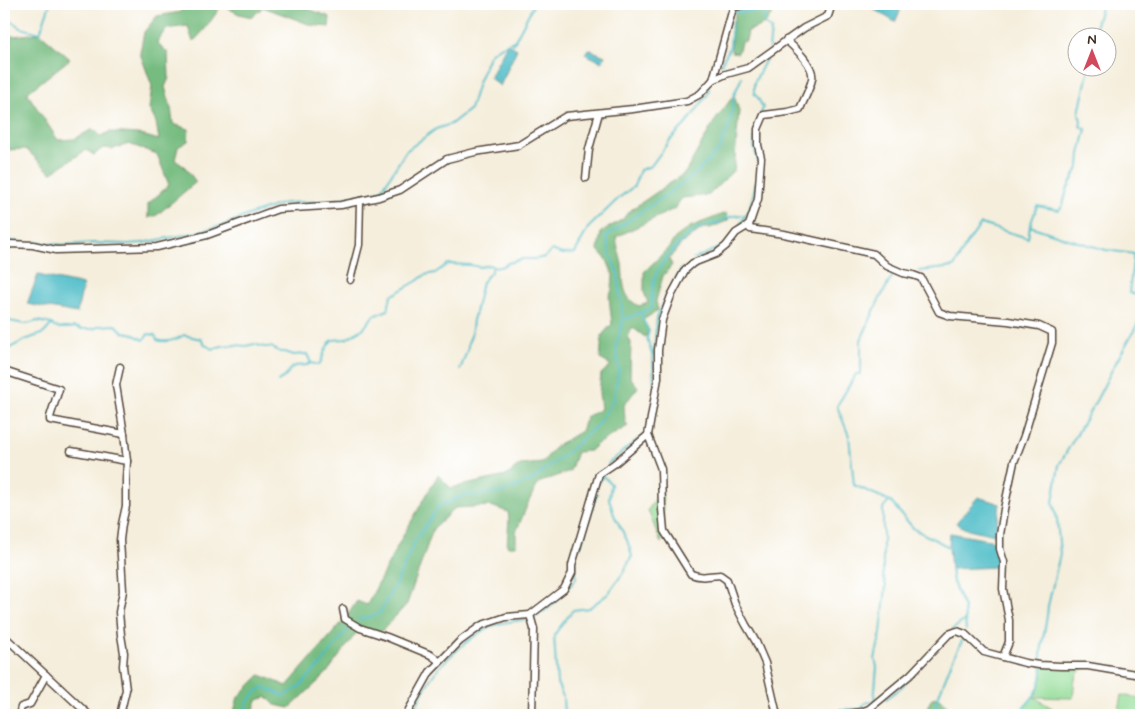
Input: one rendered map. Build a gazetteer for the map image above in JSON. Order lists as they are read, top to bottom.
{
  "north": "top"
}
